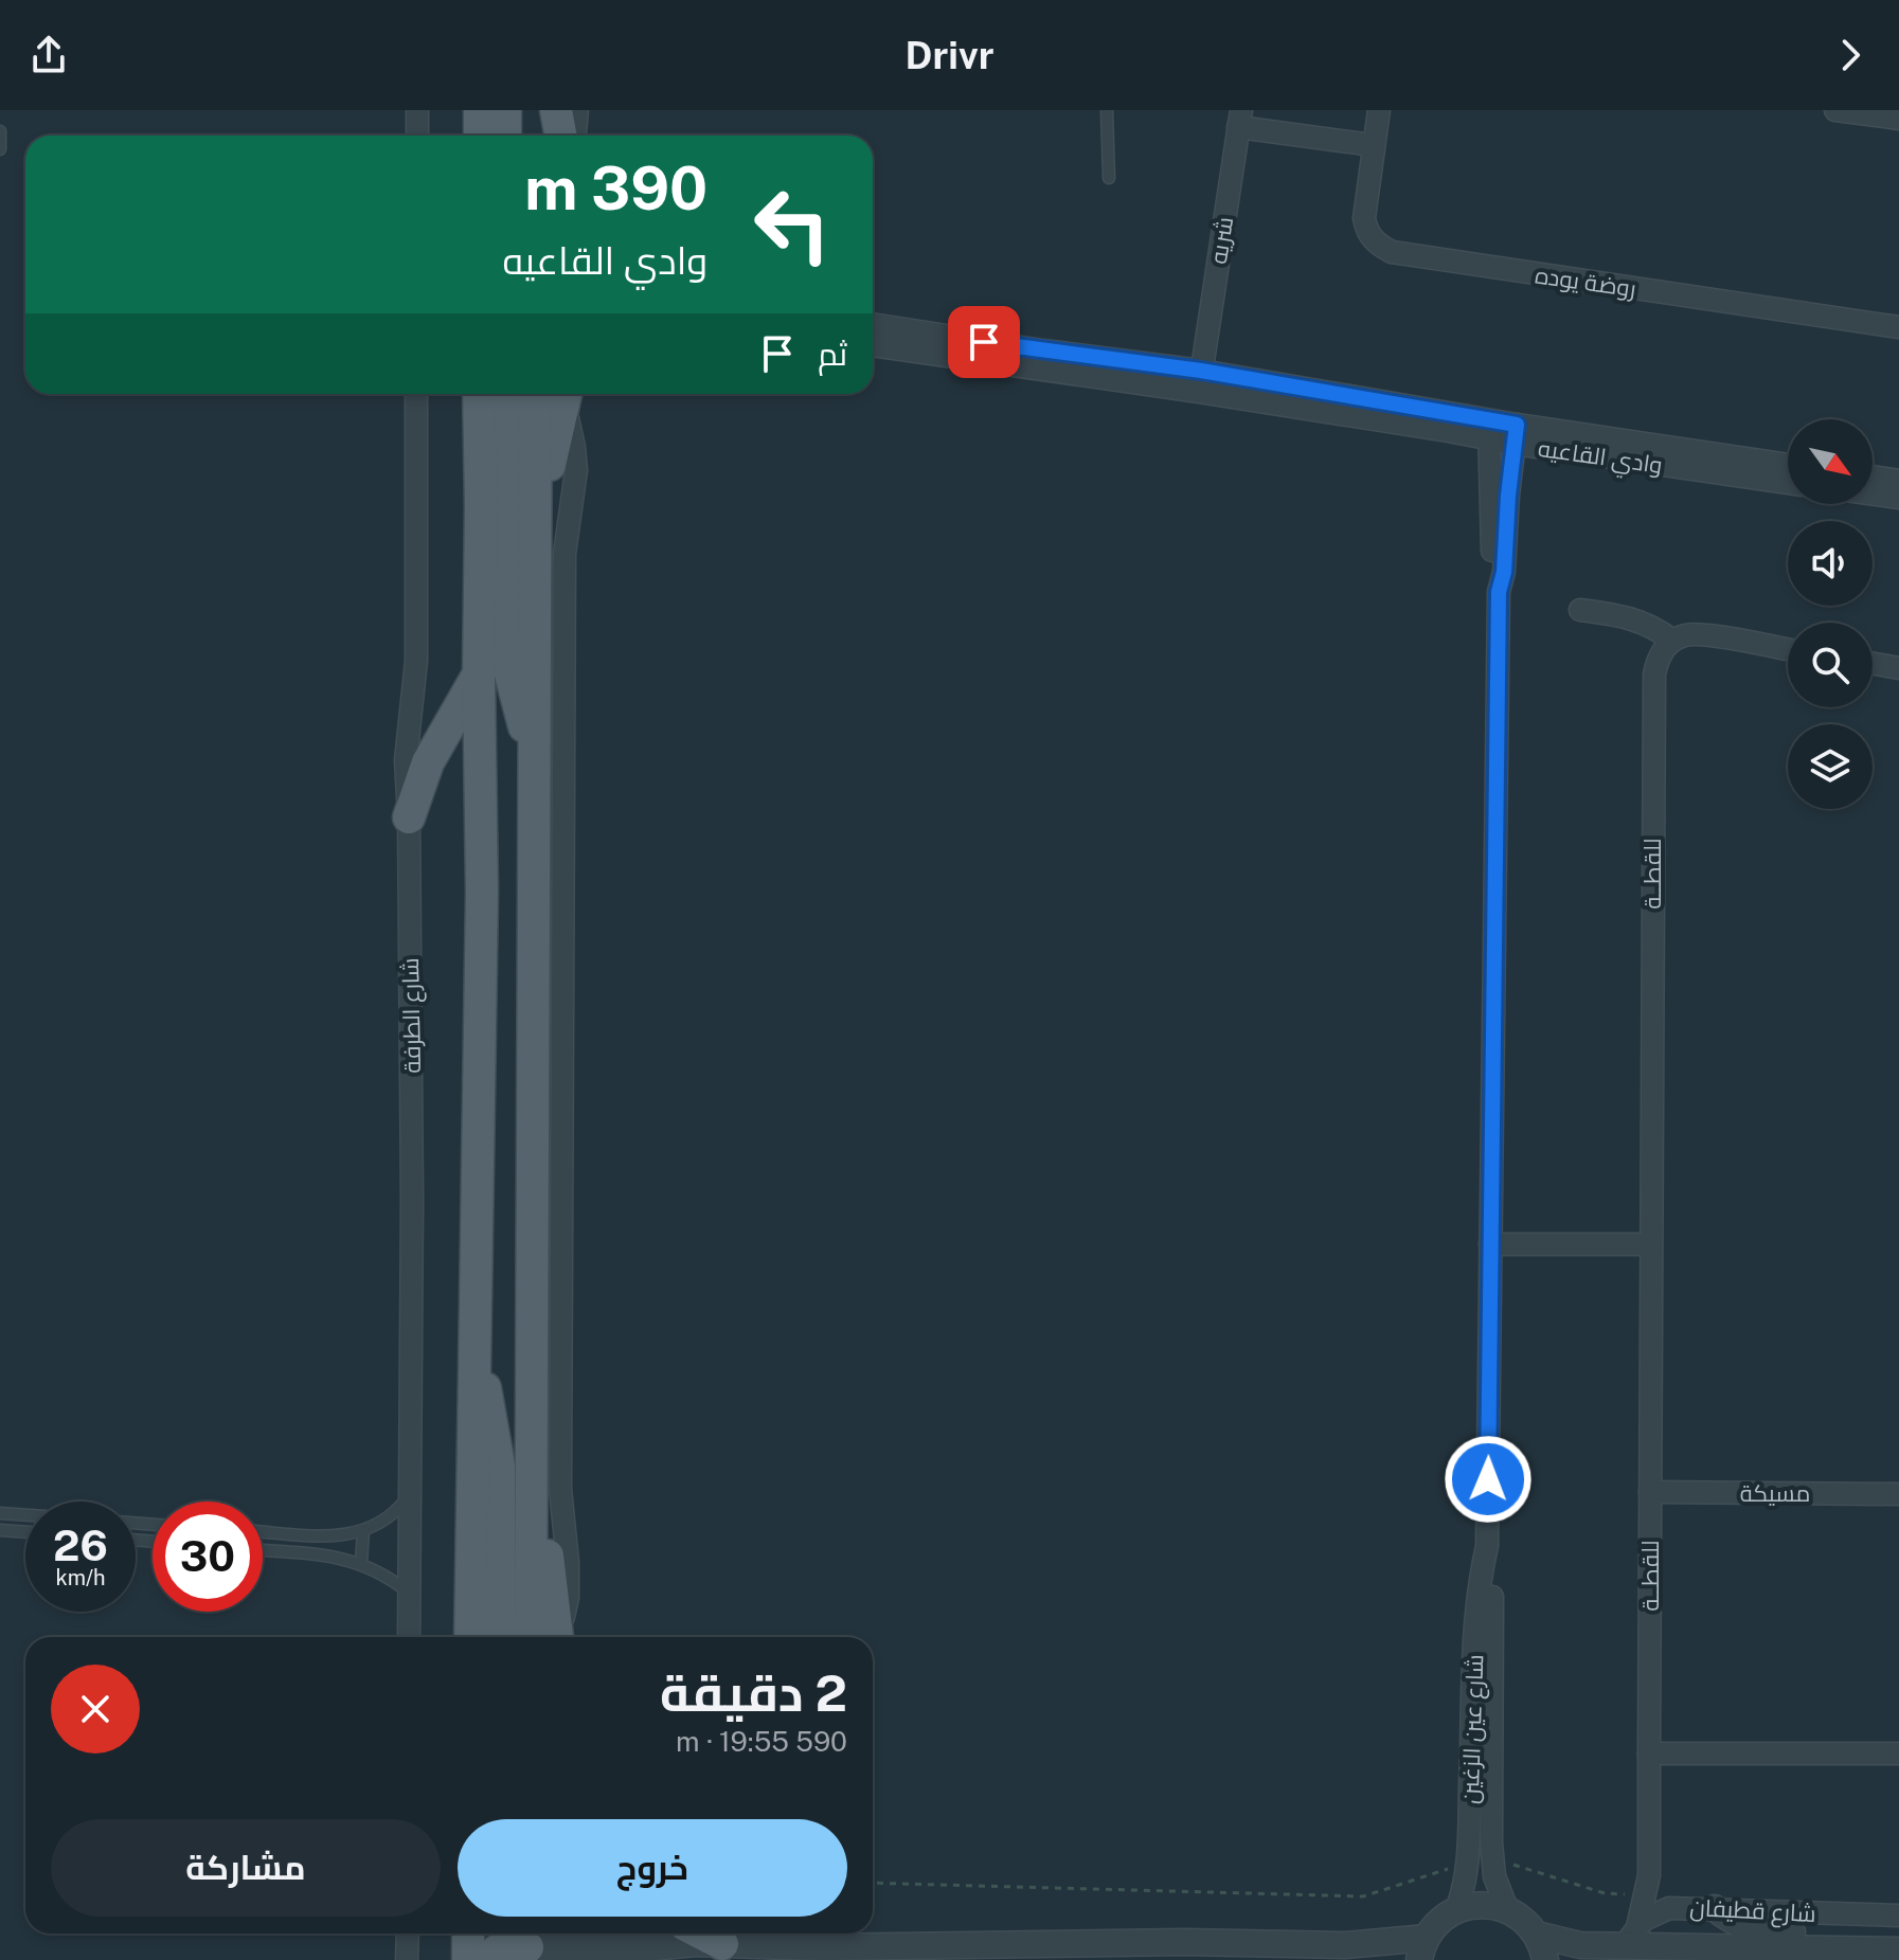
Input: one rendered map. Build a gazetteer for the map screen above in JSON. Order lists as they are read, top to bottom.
{
  "streets": {
    "street": [
      "شريه",
      "روضة يوده",
      "وادي القاعيه",
      "للقطــة",
      "شارع الطرفة",
      "مسيكة",
      "شارع عين الزغين",
      "شارع قطيفان"
    ]
  },
  "crossings": [
    ["شريه", "وادي القاعيه"],
    ["وادي القاعيه", "شارع عين الزغين"],
    ["للقطــة", "مسيكة"],
    ["للقطــة", "شارع قطيفان"]
  ],
  "north": "bottom right",
  "page": {
    "header": "Drivr",
    "turn": ["390 m", "وادي القاعيه"],
    "then": "ثم",
    "speed": "26 km/h",
    "limit": "30",
    "heading": ["2 دقيقة", "590 m · 19:55"],
    "buttons": ["خروج", "مشاركة"]
  }
}
